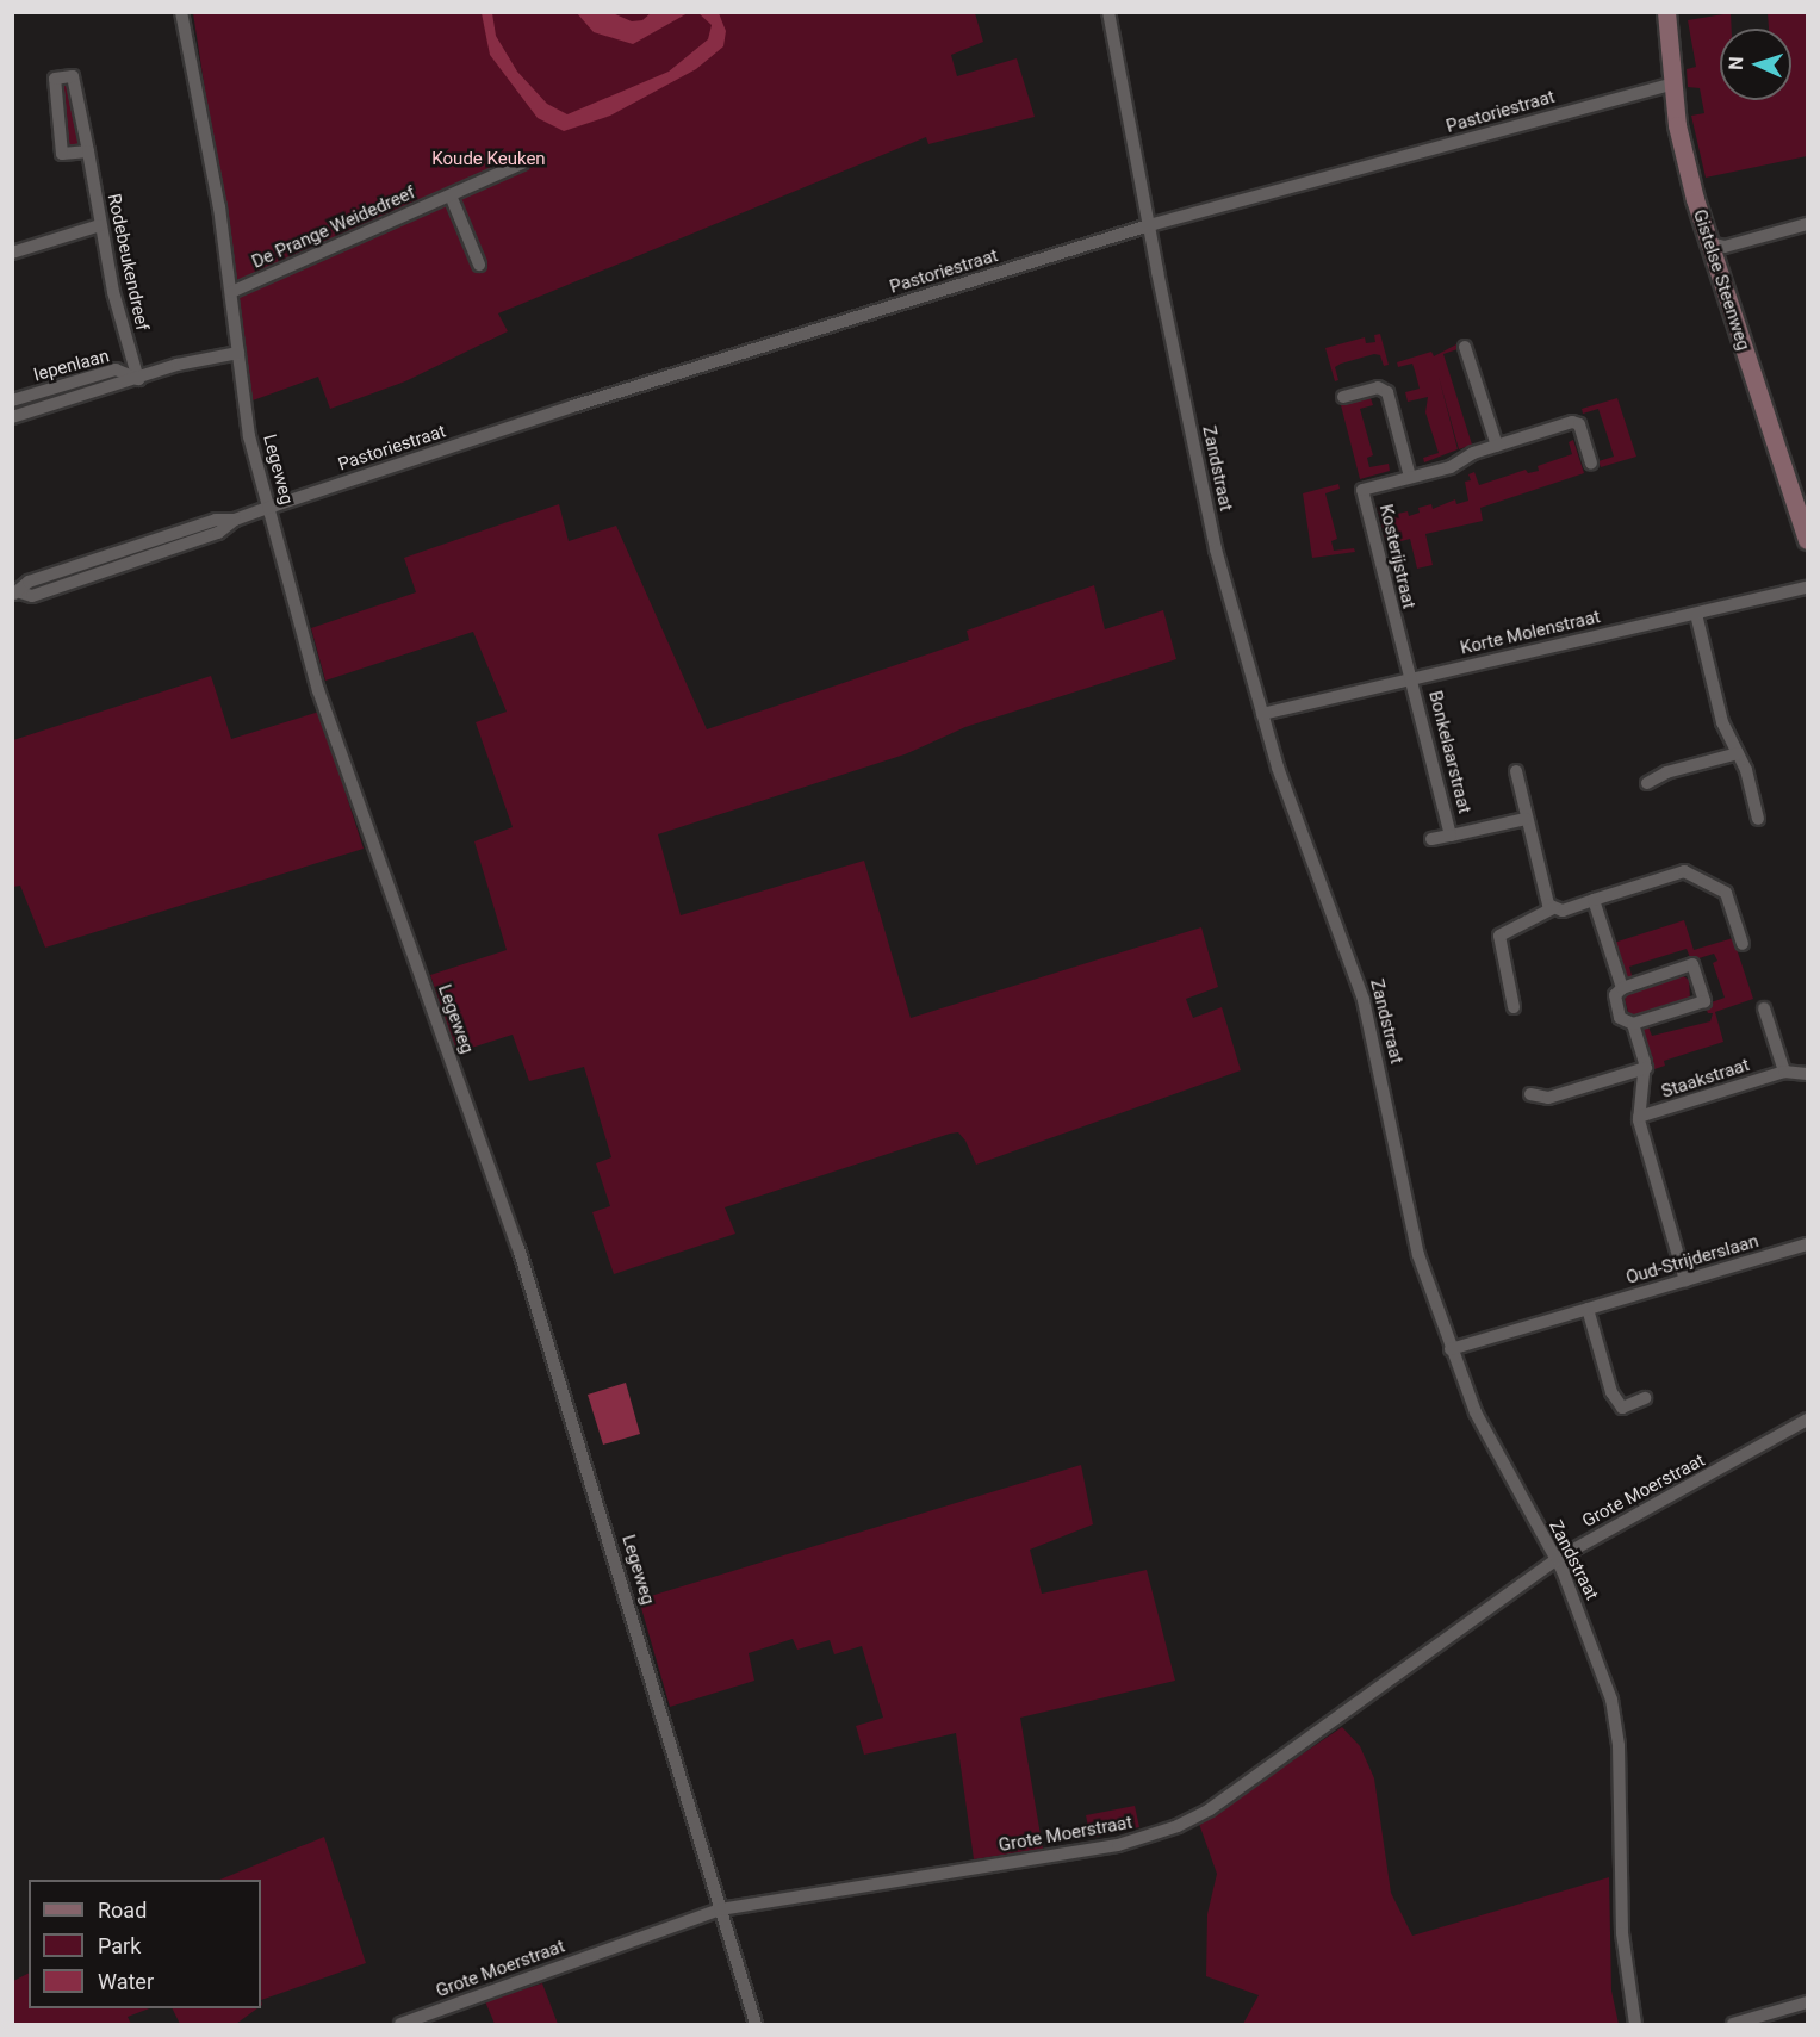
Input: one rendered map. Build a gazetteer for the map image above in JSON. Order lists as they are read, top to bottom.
{
  "streets": {
    "main road": ["Gistelse Steenweg"],
    "street": [
      "Pastoriestraat",
      "De Prange Weidedreef",
      "Rodebeukendreef",
      "Iepenlaan",
      "Zandstraat",
      "Legeweg",
      "Kosterijstraat",
      "Korte Molenstraat",
      "Bonkelaarstraat",
      "Staakstraat",
      "Oud-Strijderslaan",
      "Grote Moerstraat"
    ]
  },
  "crossings": [
    ["Pastoriestraat", "Gistelse Steenweg"],
    ["Pastoriestraat", "Zandstraat"],
    ["Pastoriestraat", "Legeweg"],
    ["De Prange Weidedreef", "Legeweg"],
    ["Rodebeukendreef", "Iepenlaan"],
    ["Iepenlaan", "Legeweg"],
    ["Zandstraat", "Korte Molenstraat"],
    ["Zandstraat", "Oud-Strijderslaan"],
    ["Zandstraat", "Grote Moerstraat"],
    ["Legeweg", "Grote Moerstraat"],
    ["Kosterijstraat", "Korte Molenstraat"],
    ["Kosterijstraat", "Bonkelaarstraat"],
    ["Korte Molenstraat", "Bonkelaarstraat"]
  ],
  "parks": ["Koude Keuken"],
  "legend": ["Road", "Park", "Water"],
  "north": "left"
}
